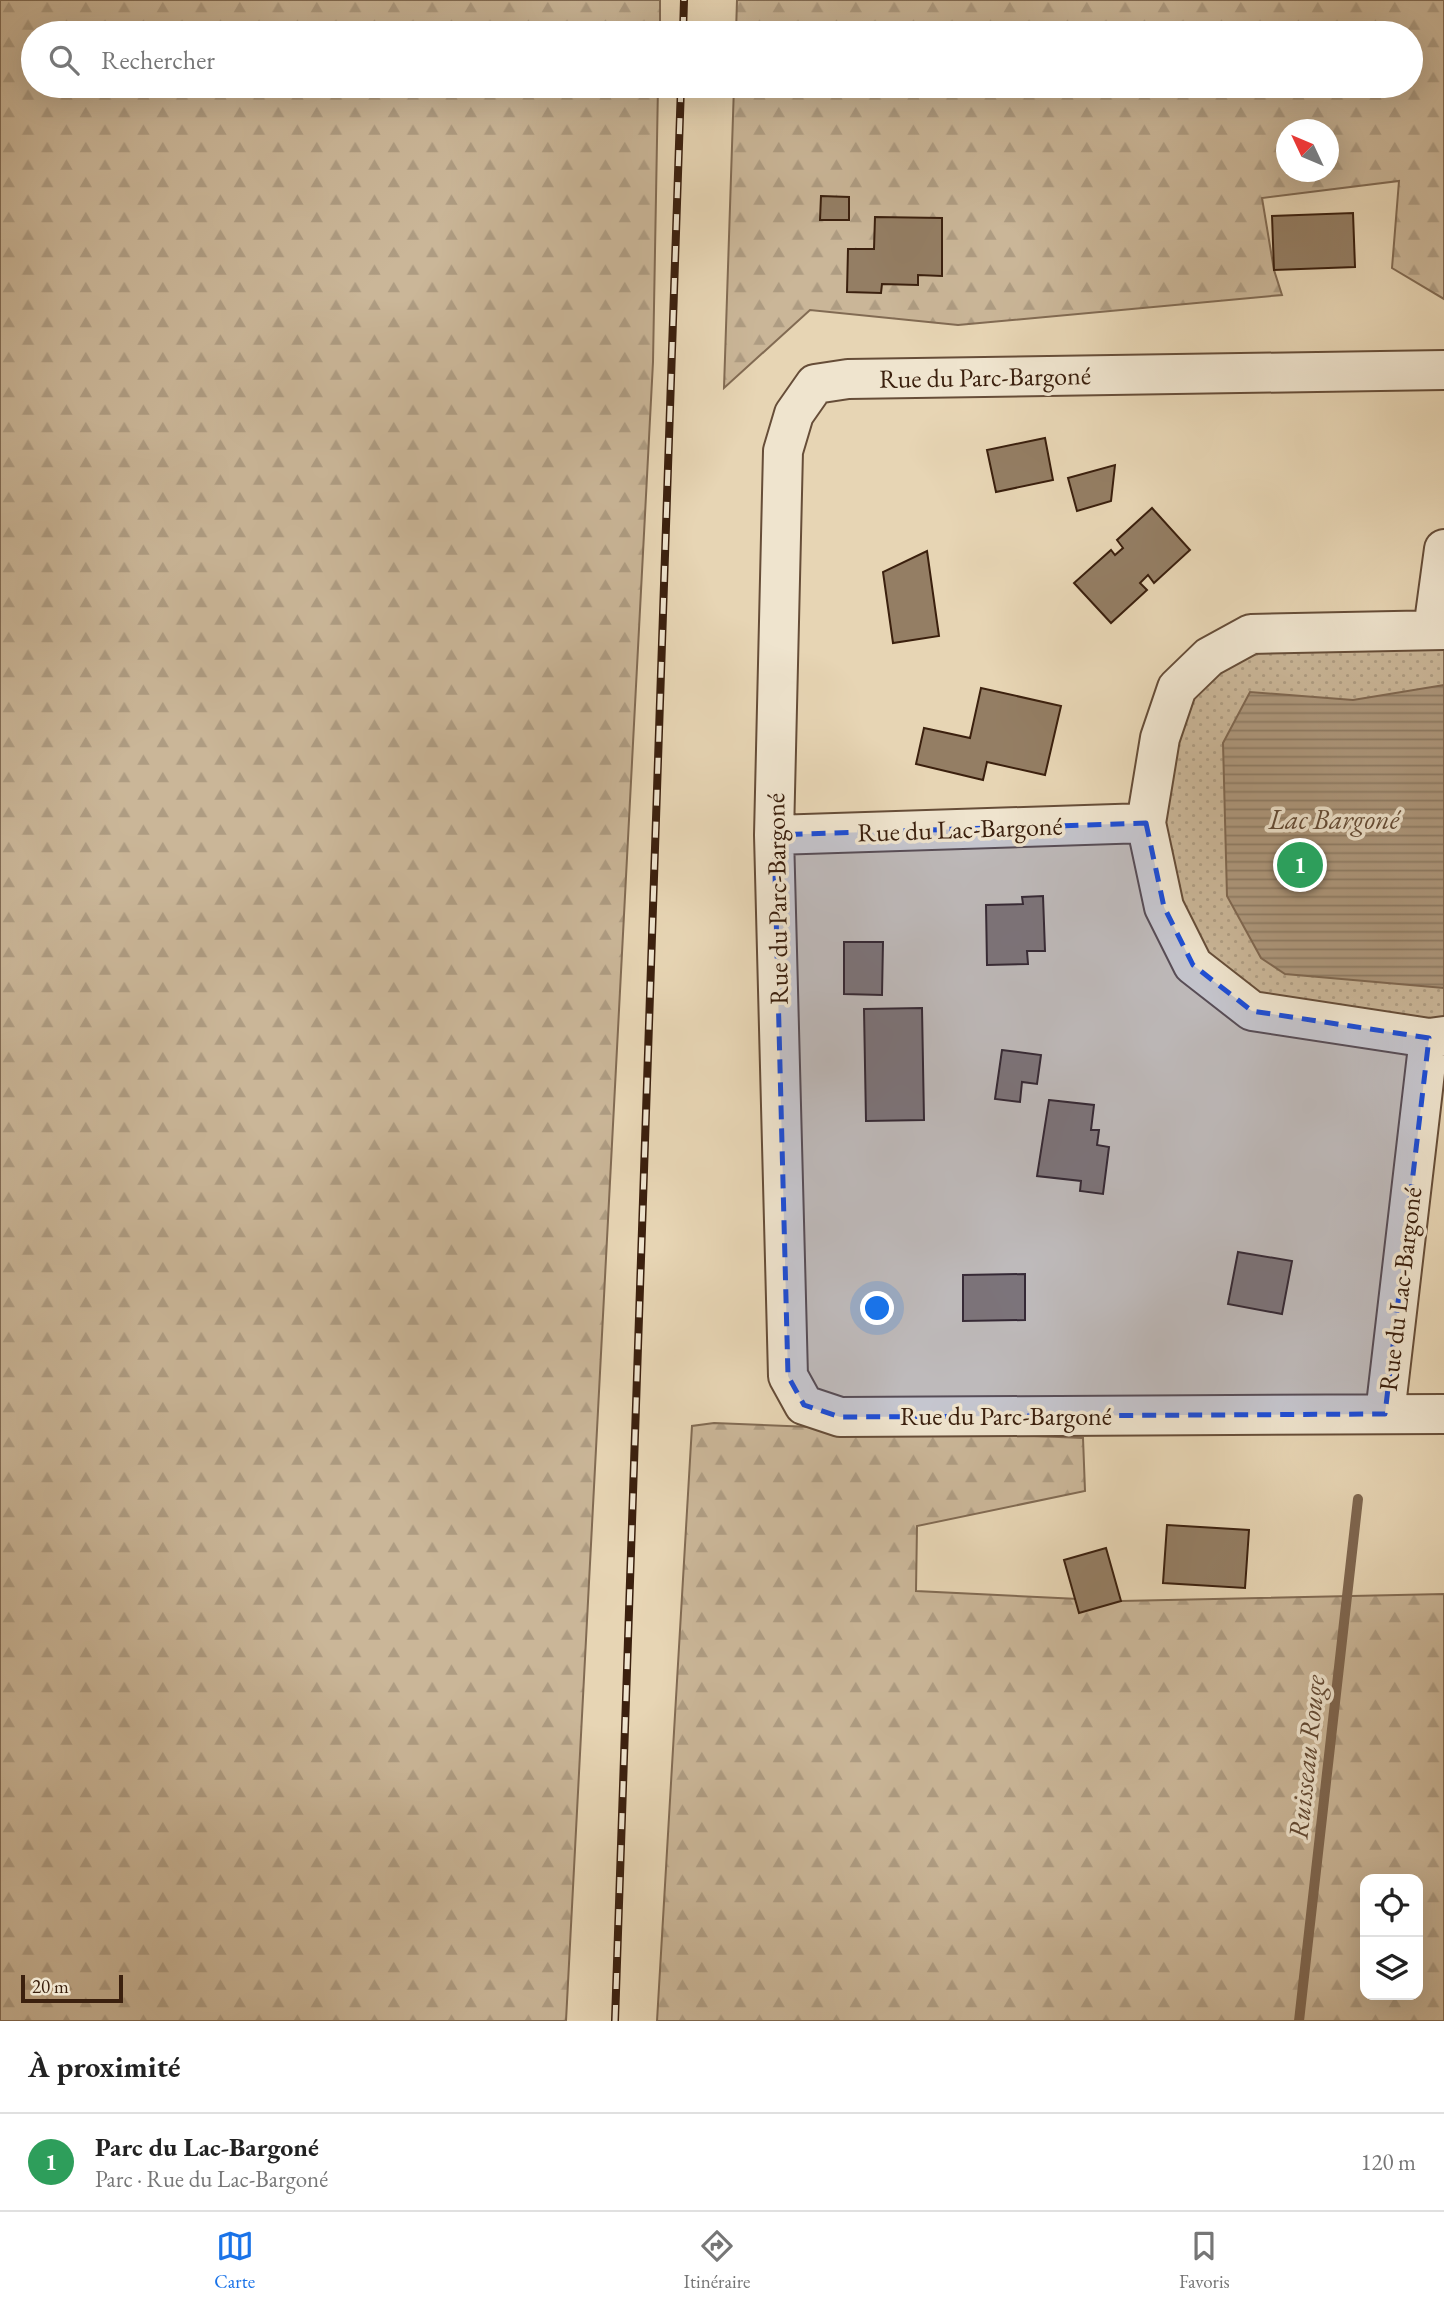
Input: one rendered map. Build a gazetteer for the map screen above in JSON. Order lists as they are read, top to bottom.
{
  "streets": {
    "street": ["Rue du Parc-Bargoné", "Rue du Lac-Bargoné"]
  },
  "crossings": [
    ["Rue du Parc-Bargoné", "Rue du Lac-Bargoné"]
  ],
  "water": ["Lac Bargoné", "Ruisseau Rouge"],
  "scale_bar": "20 m",
  "north": "top left",
  "page": {
    "search": "Rechercher",
    "pins": "1",
    "scale": "20 m",
    "heading": "À proximité",
    "list": [
      {
        "mark": "1",
        "name": "Parc du Lac-Bargoné",
        "note": "Parc · Rue du Lac-Bargoné",
        "value": "120 m"
      }
    ],
    "nav": ["Carte", "Itinéraire", "Favoris"]
  }
}
